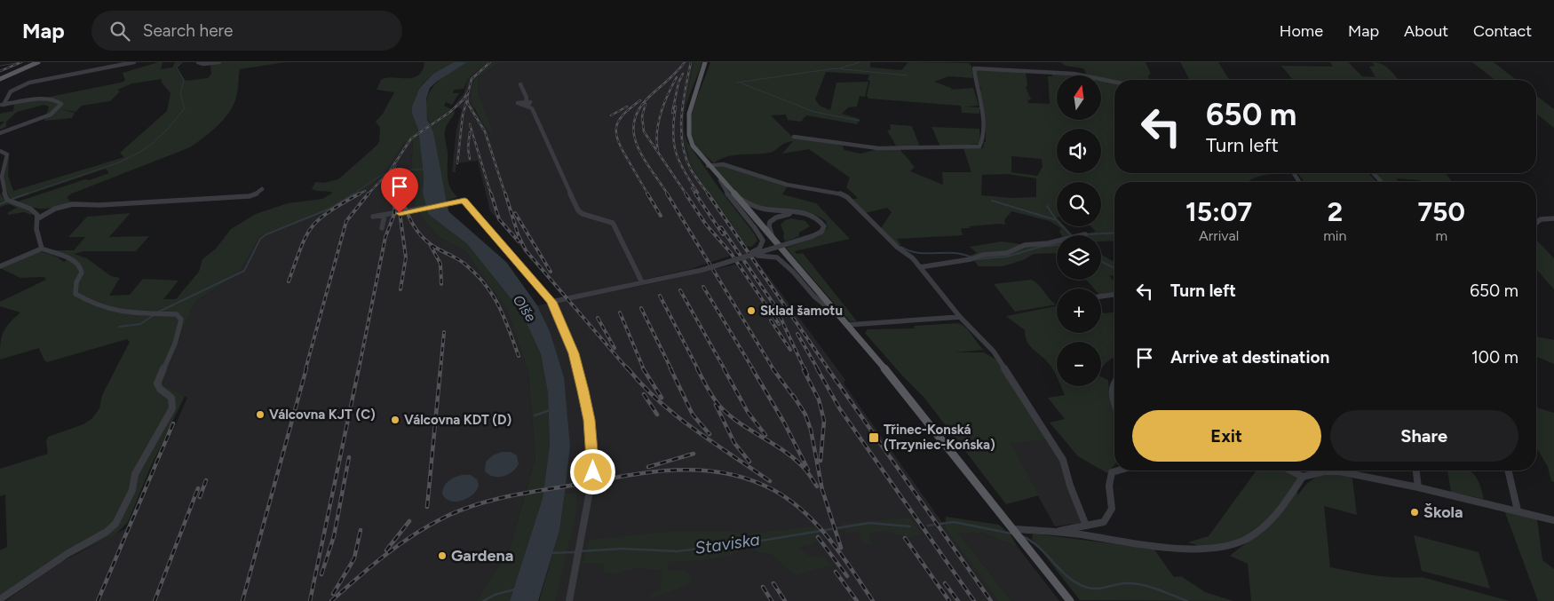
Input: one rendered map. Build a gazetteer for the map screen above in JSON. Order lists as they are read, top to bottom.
{
  "water": ["Olše", "Staviska"],
  "places": {
    "other": [
      "Sklad šamotu",
      "Válcovna KJT (C)",
      "Válcovna KDT (D)",
      "Škola",
      "Gardena"
    ],
    "transit": ["Třinec-Konská (Trzyniec-Końska)"]
  },
  "north": "top",
  "page": {
    "header": "Map",
    "search": "Search here",
    "nav": [
      "Home",
      "Map",
      "About",
      "Contact"
    ],
    "map_buttons": ["+", "−"],
    "turn": ["650 m", "Turn left"],
    "eta": [
      "15:07",
      "Arrival",
      "2",
      "min",
      "750",
      "m"
    ],
    "list": [
      {
        "name": "Turn left",
        "value": "650 m"
      },
      {
        "name": "Arrive at destination",
        "value": "100 m"
      }
    ],
    "buttons": ["Exit", "Share"]
  }
}
